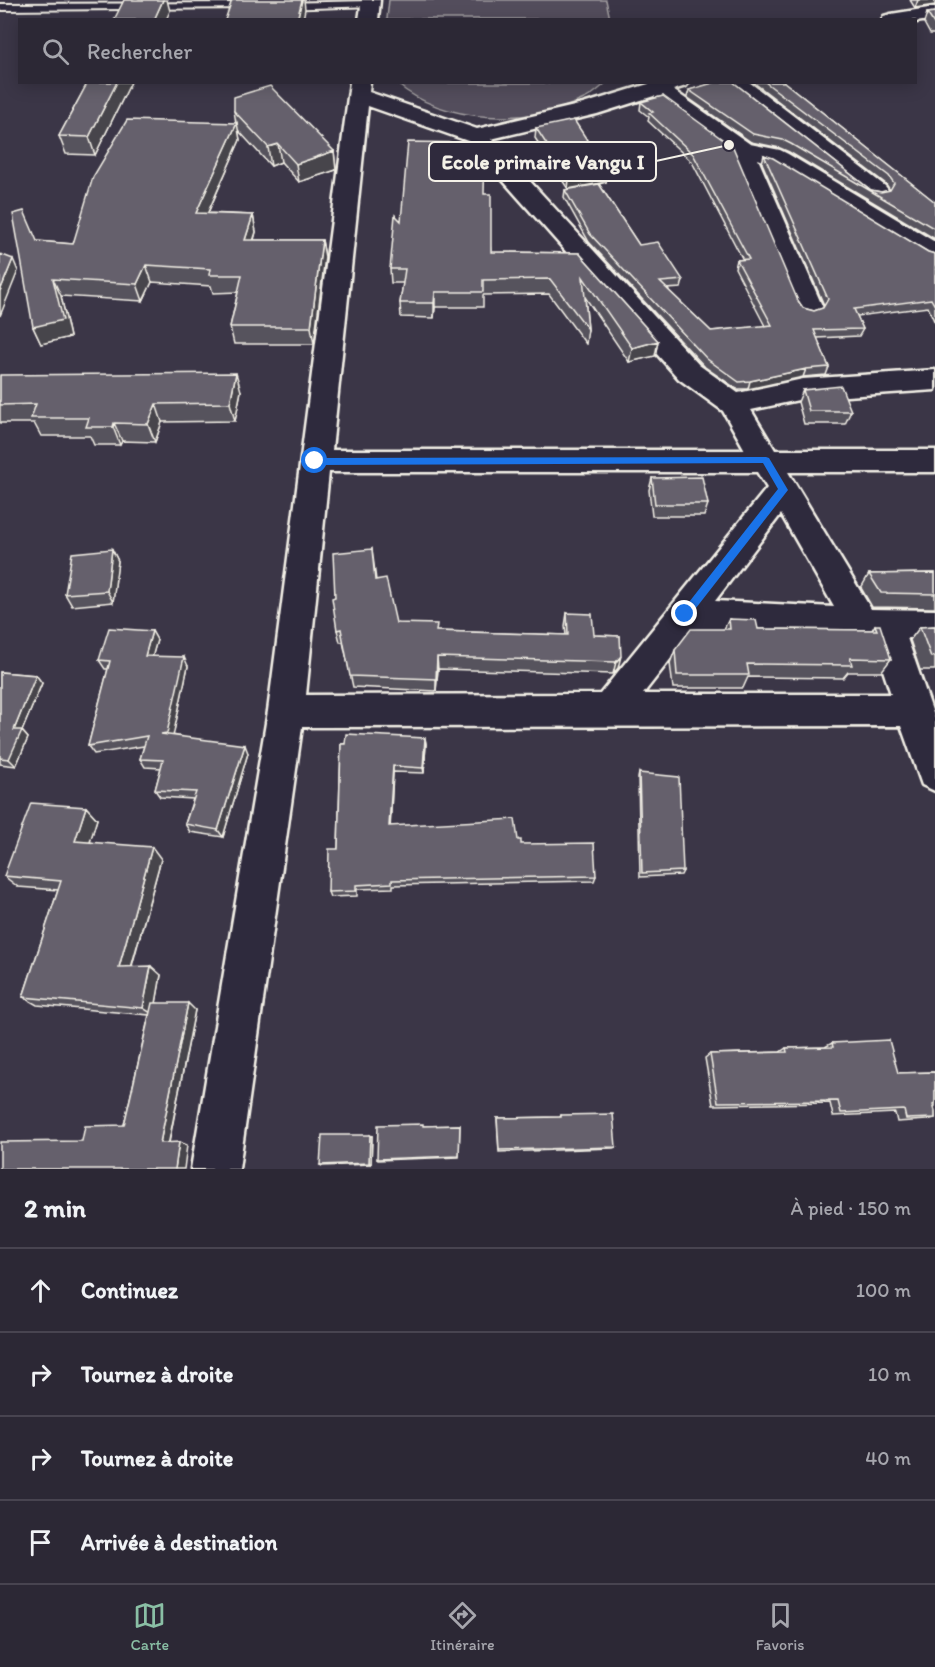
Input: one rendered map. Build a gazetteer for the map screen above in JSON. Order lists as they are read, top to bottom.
{
  "places": ["Ecole primaire Vangu I"],
  "page": {
    "search": "Rechercher",
    "heading": ["2 min", "À pied · 150 m"],
    "list": [
      ["Continuez", "100 m"],
      ["Tournez à droite", "10 m"],
      ["Tournez à droite", "40 m"],
      "Arrivée à destination"
    ],
    "nav": ["Carte", "Itinéraire", "Favoris"]
  }
}
